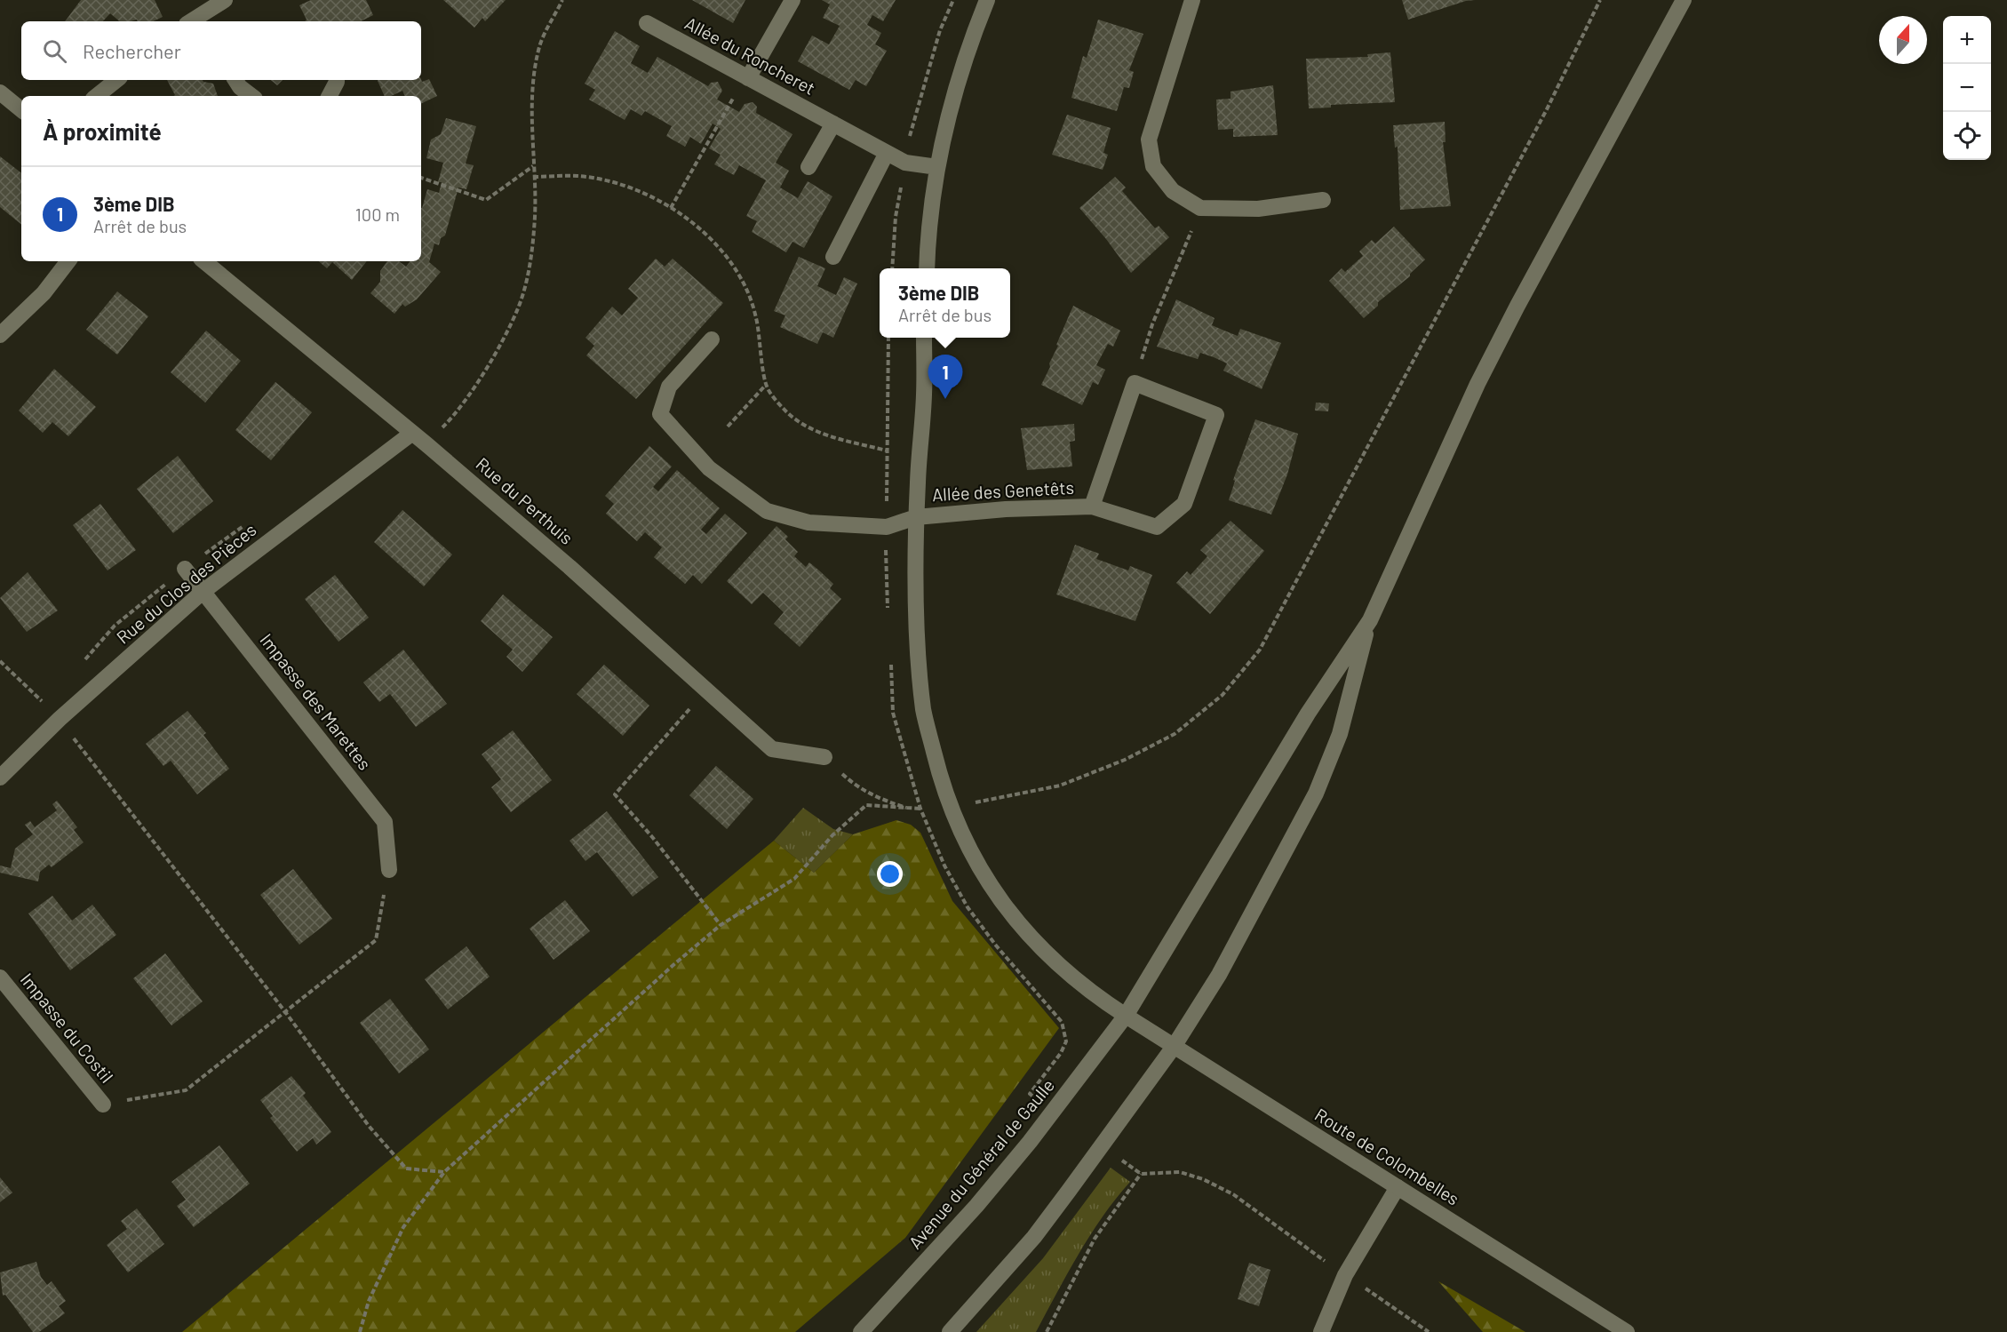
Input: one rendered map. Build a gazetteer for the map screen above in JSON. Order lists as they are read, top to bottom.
{
  "streets": {
    "street": [
      "Allée du Roncheret",
      "Allée des Genetêts",
      "Rue du Perthuis",
      "Rue du Clos des Pièces",
      "Impasse des Marettes",
      "Impasse du Costil",
      "Route de Colombelles",
      "Avenue du Général de Gaulle"
    ]
  },
  "crossings": [
    ["Allée des Genetêts", "Route de Colombelles"],
    ["Rue du Perthuis", "Rue du Clos des Pièces"],
    ["Rue du Clos des Pièces", "Impasse des Marettes"],
    ["Route de Colombelles", "Avenue du Général de Gaulle"]
  ],
  "north": "top",
  "page": {
    "map_buttons": ["+", "−"],
    "search": "Rechercher",
    "heading": "À proximité",
    "list": [
      {
        "mark": "1",
        "name": "3ème DIB",
        "note": "Arrêt de bus",
        "value": "100 m"
      }
    ],
    "popup": ["3ème DIB", "Arrêt de bus"],
    "pins": "1"
  }
}
